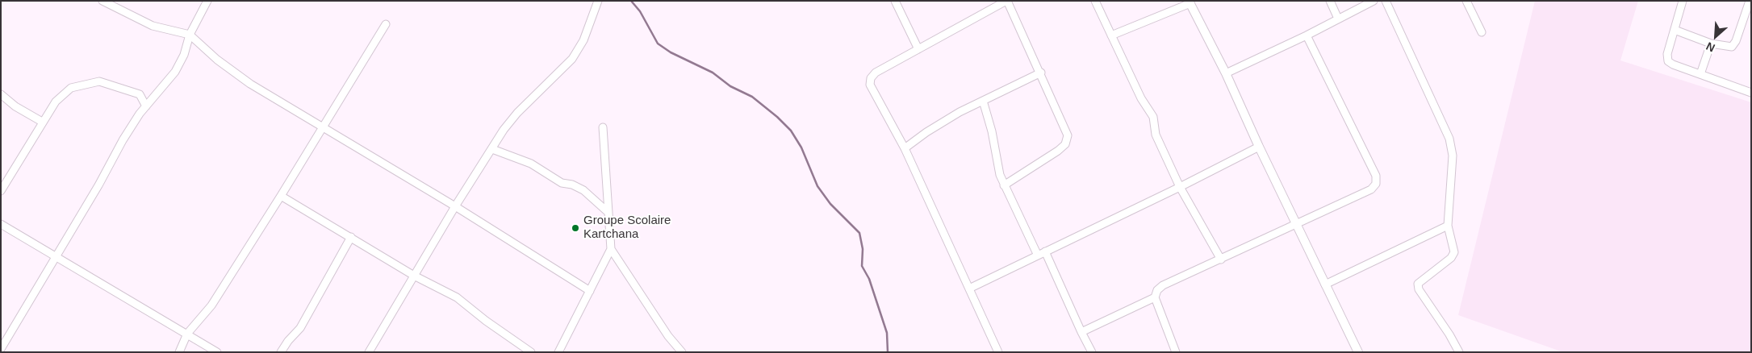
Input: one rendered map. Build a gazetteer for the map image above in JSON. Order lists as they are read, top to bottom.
{
  "places": ["Groupe Scolaire Kartchana"],
  "north": "bottom left"
}
